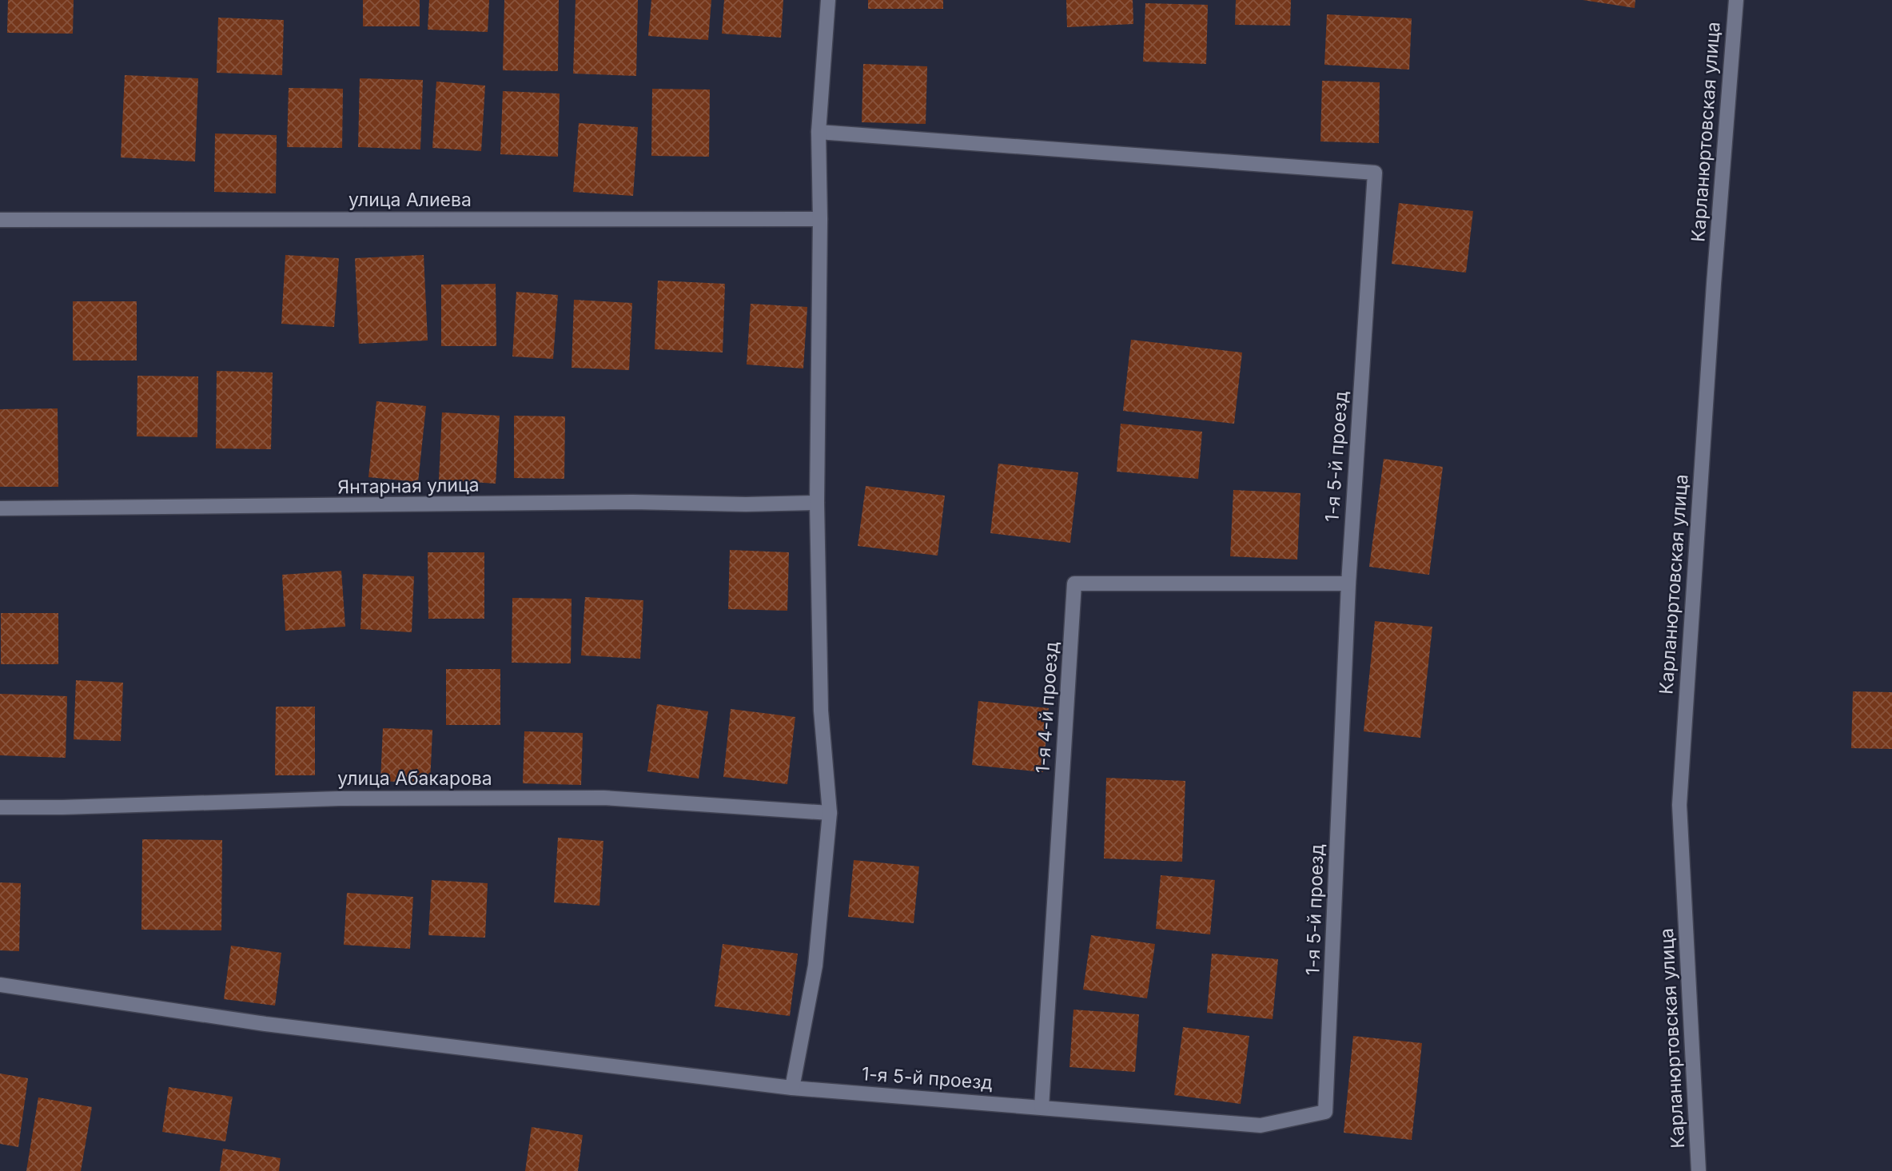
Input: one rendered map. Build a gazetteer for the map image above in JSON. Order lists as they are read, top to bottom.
{
  "streets": {
    "street": [
      "Карланюртовская улица",
      "улица Алиева",
      "1-я 5-й проезд",
      "Янтарная улица",
      "1-я 4-й проезд",
      "улица Абакарова"
    ]
  },
  "crossings": [
    ["1-я 5-й проезд", "1-я 4-й проезд"]
  ]
}
